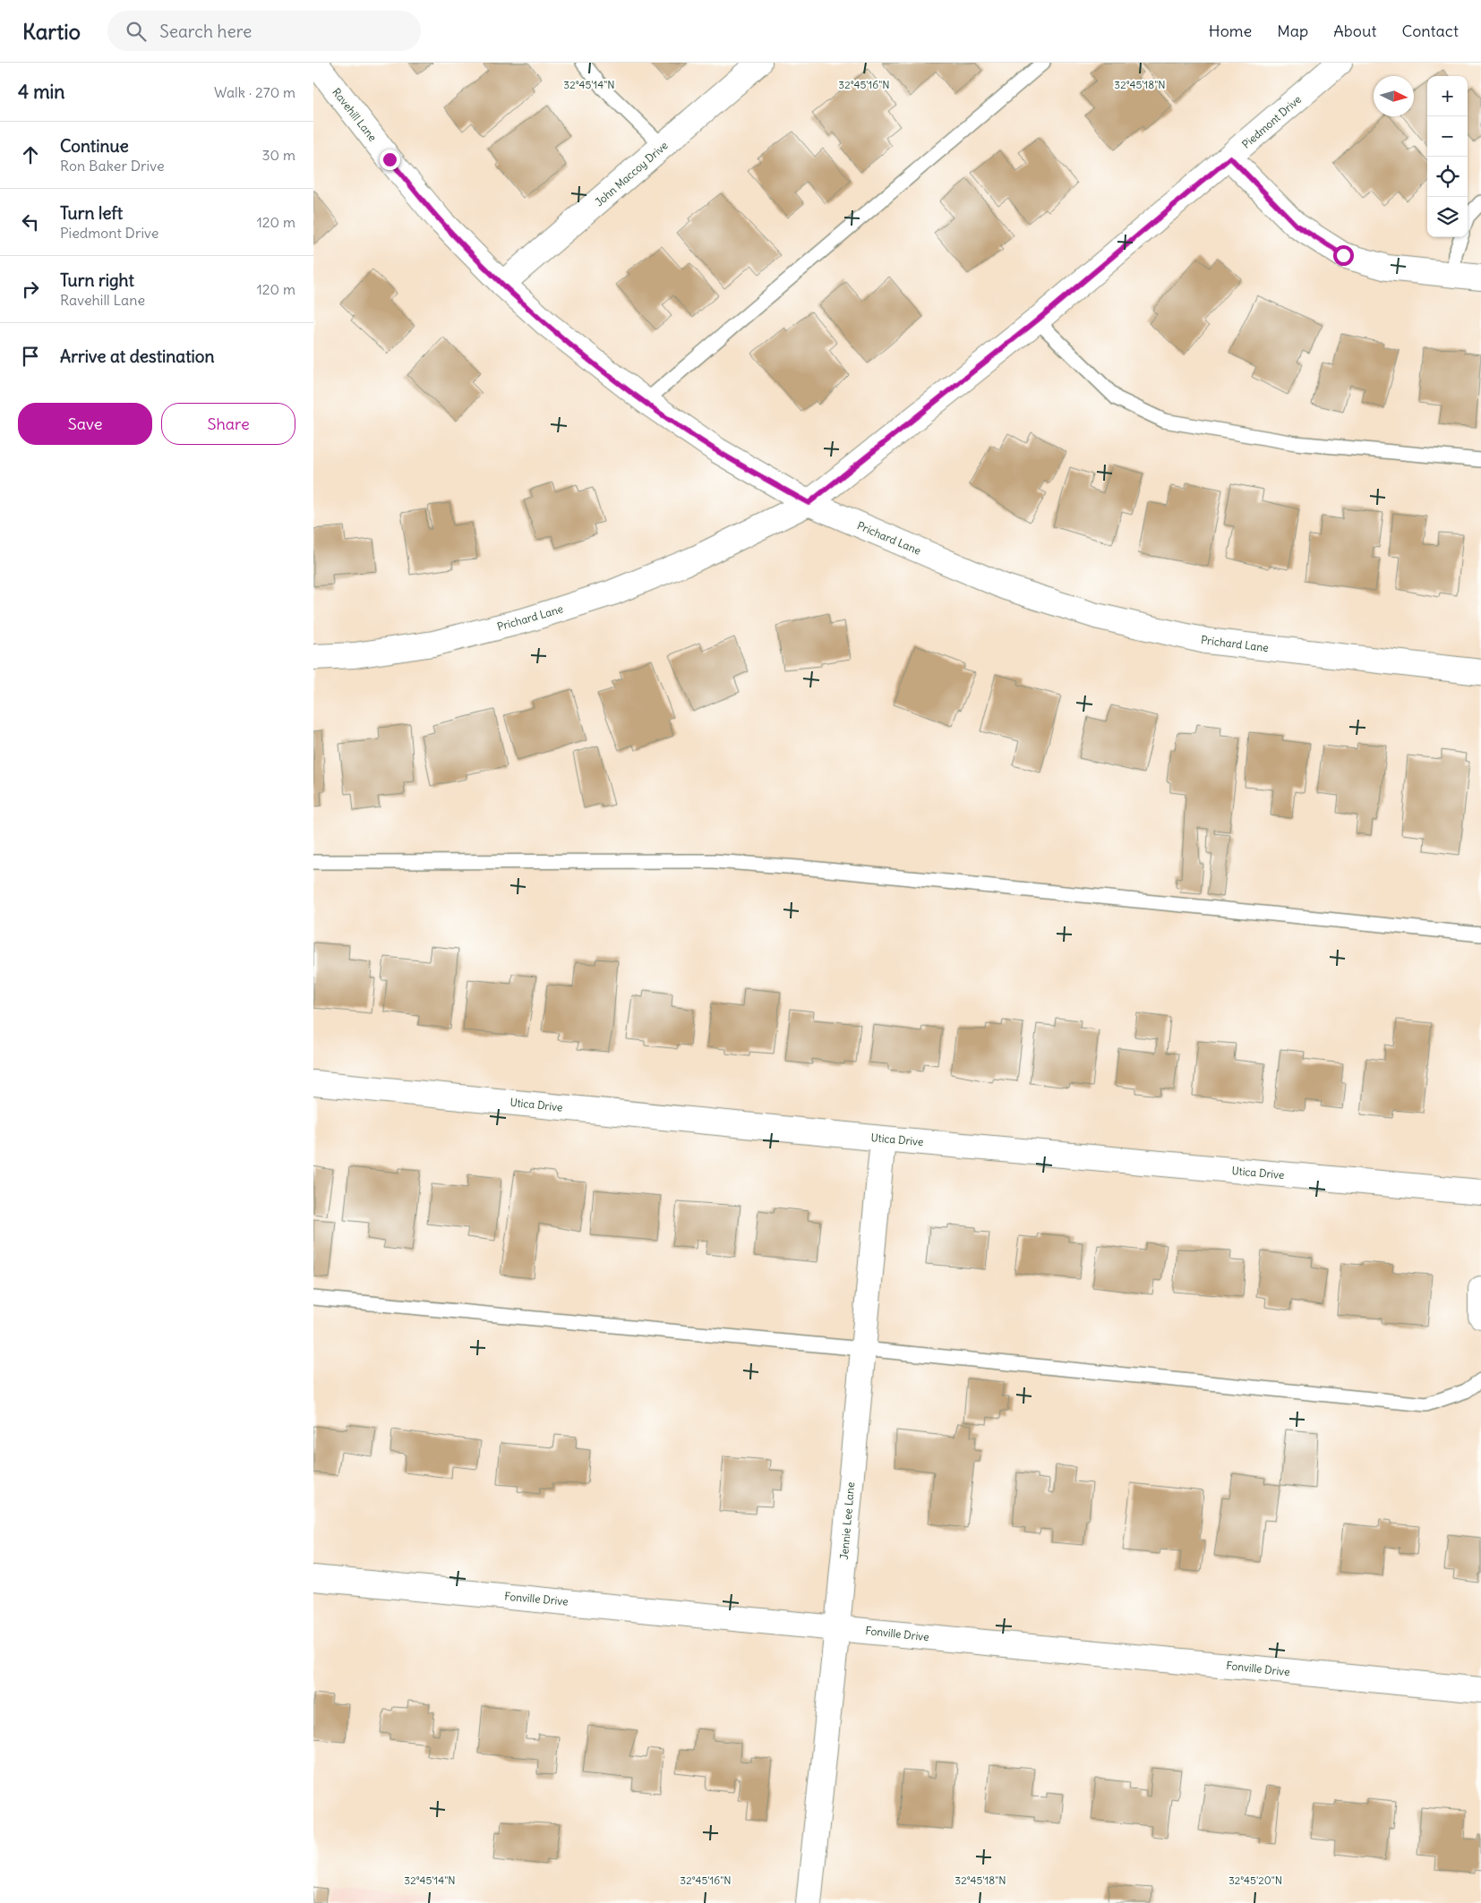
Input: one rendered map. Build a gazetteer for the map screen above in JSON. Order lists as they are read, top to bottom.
{
  "streets": {
    "street": [
      "Ravehill Lane",
      "Piedmont Drive",
      "John Maccoy Drive",
      "Prichard Lane",
      "Utica Drive",
      "Jennie Lee Lane",
      "Fonville Drive"
    ]
  },
  "crossings": [
    ["Ravehill Lane", "Piedmont Drive"],
    ["Ravehill Lane", "John Maccoy Drive"],
    ["Ravehill Lane", "Prichard Lane"],
    ["Piedmont Drive", "Prichard Lane"],
    ["Utica Drive", "Jennie Lee Lane"],
    ["Jennie Lee Lane", "Fonville Drive"]
  ],
  "north": "right",
  "page": {
    "header": "Kartio",
    "search": "Search here",
    "nav": [
      "Home",
      "Map",
      "About",
      "Contact"
    ],
    "heading": ["4 min", "Walk · 270 m"],
    "map_buttons": ["+", "−"],
    "list": [
      ["Continue", "Ron Baker Drive", "30 m"],
      ["Turn left", "Piedmont Drive", "120 m"],
      ["Turn right", "Ravehill Lane", "120 m"],
      "Arrive at destination"
    ],
    "buttons": ["Save", "Share"]
  },
  "coordinates": [
    "32°45'14\"N",
    "32°45'16\"N",
    "32°45'18\"N",
    "32°45'20\"N"
  ]
}
